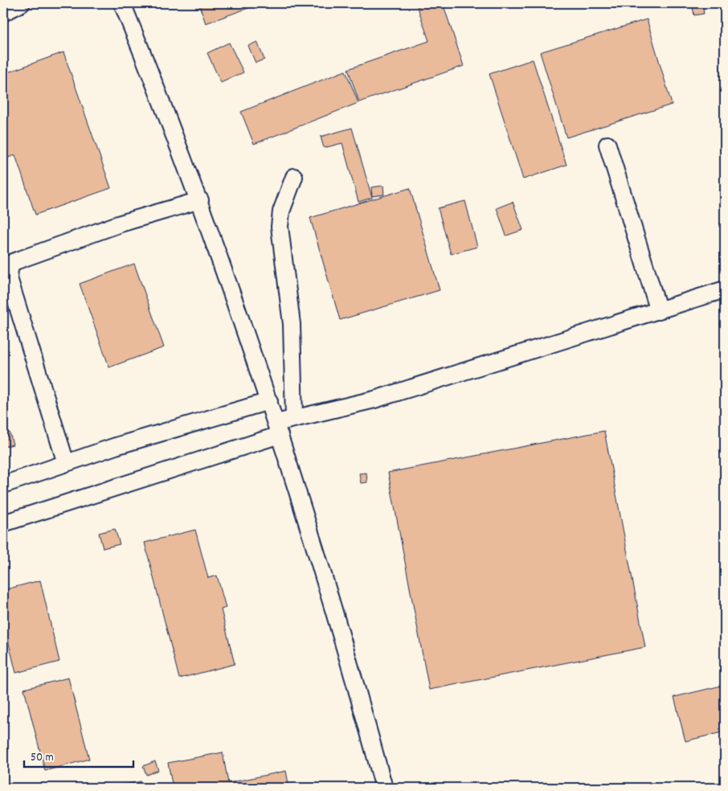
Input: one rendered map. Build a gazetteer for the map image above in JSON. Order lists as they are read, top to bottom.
{
  "scale_bar": "50 m"
}
